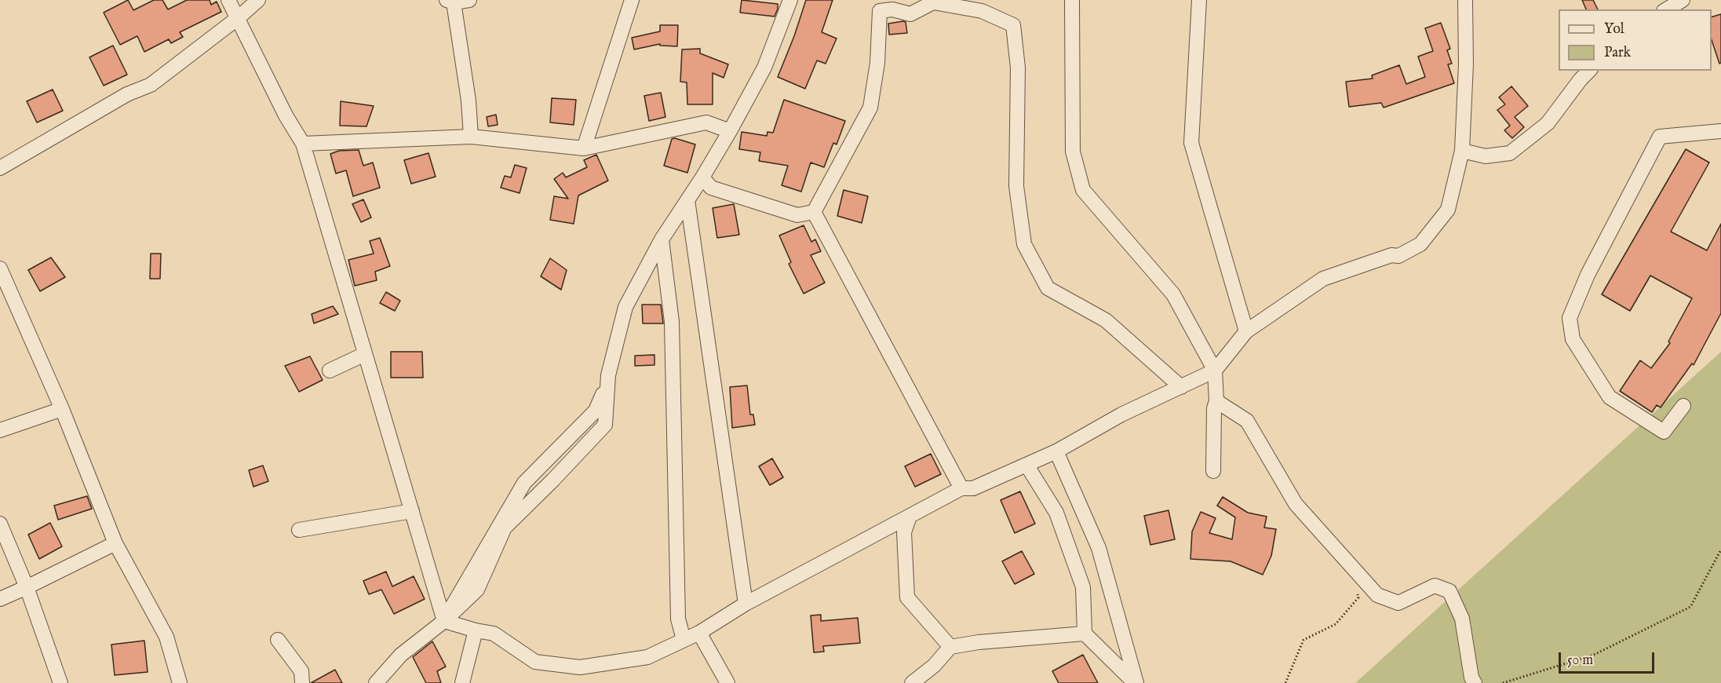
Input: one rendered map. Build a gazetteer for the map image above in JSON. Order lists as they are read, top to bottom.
{
  "legend": ["Yol", "Park"],
  "scale_bar": "50 m"
}
